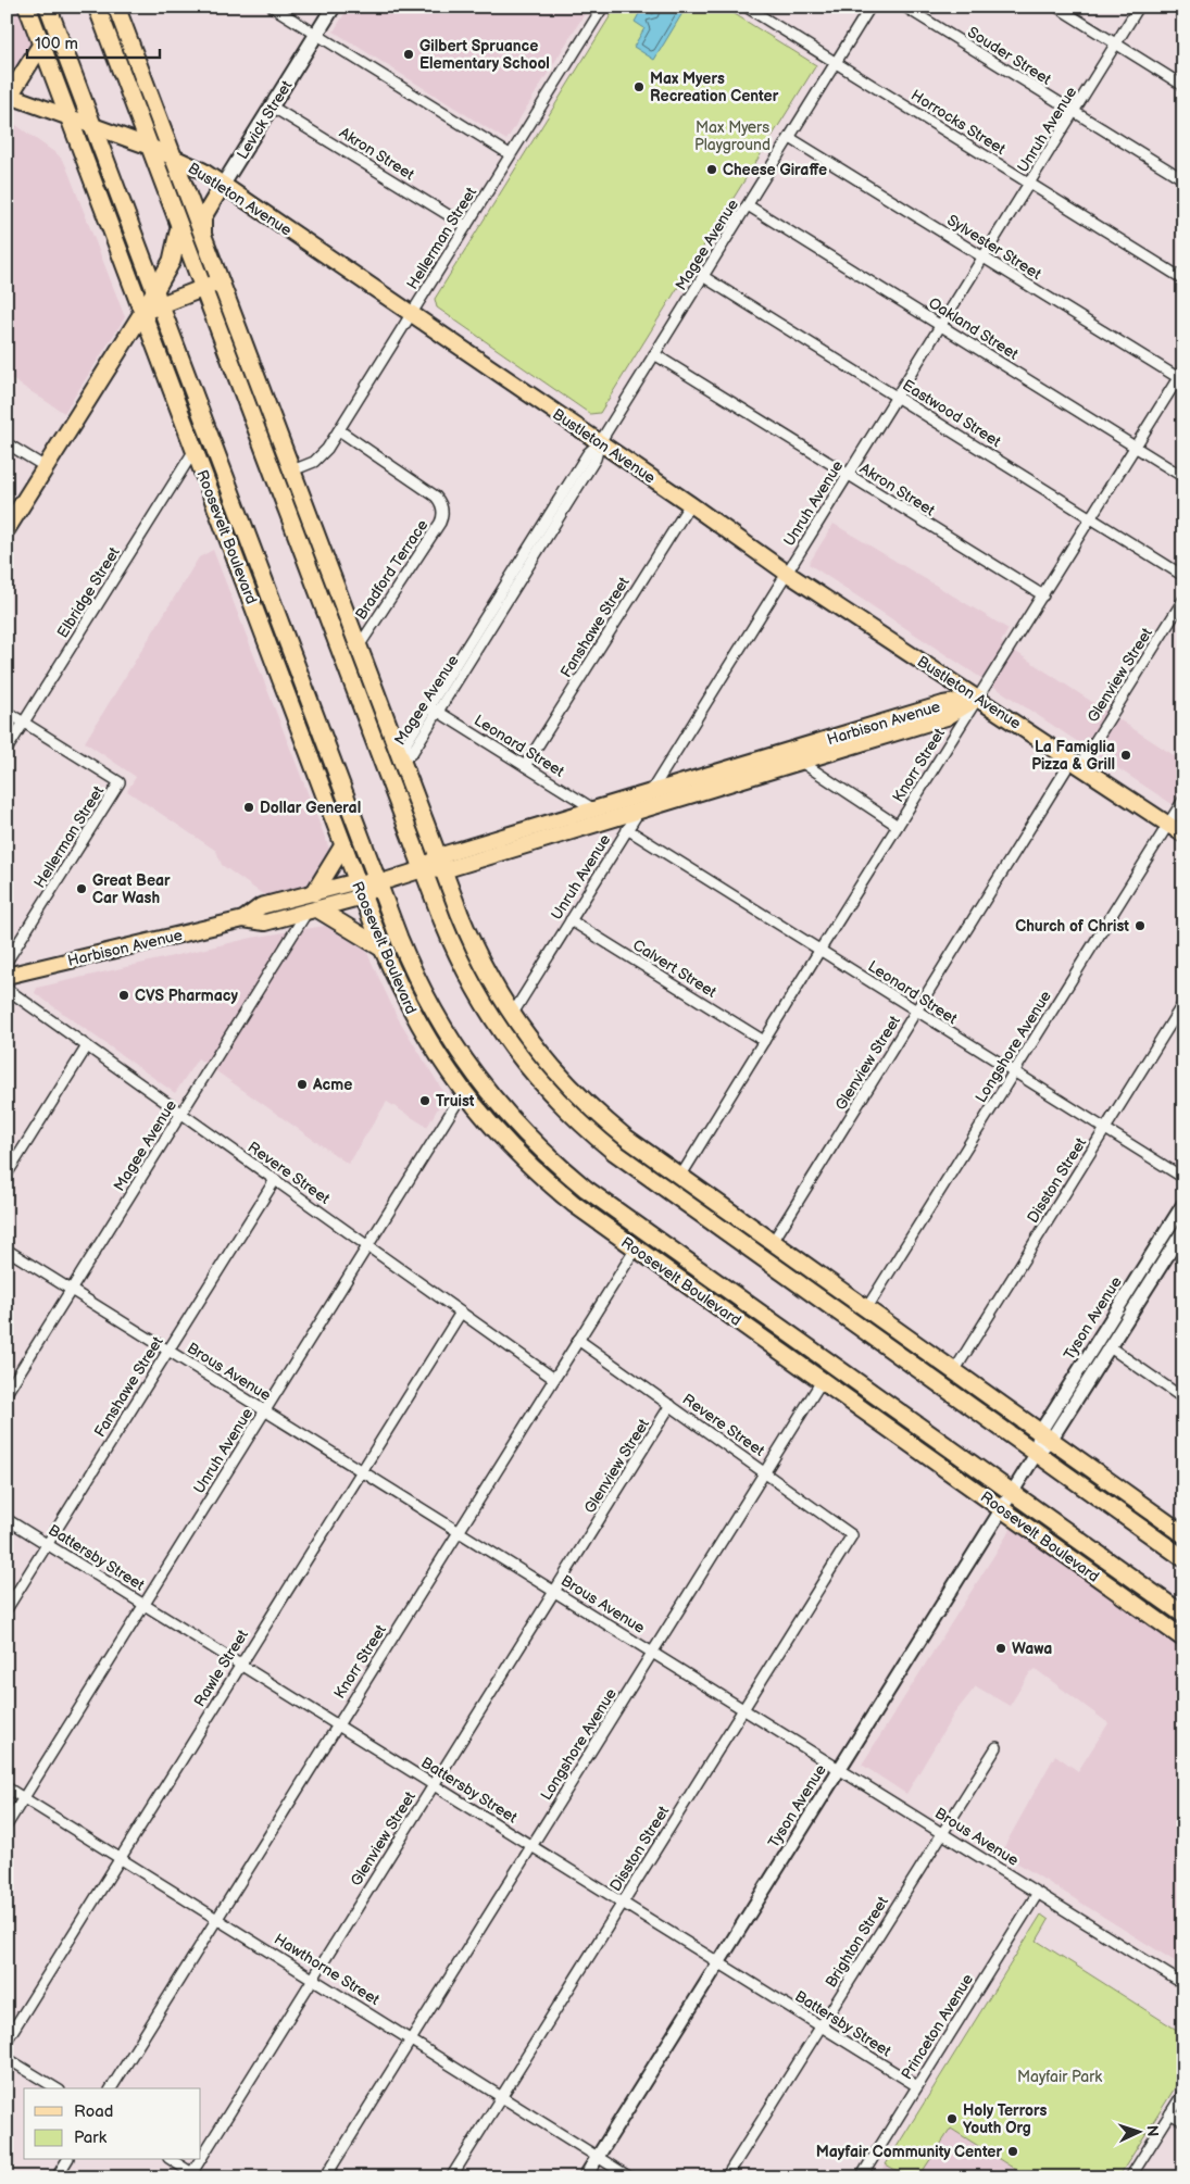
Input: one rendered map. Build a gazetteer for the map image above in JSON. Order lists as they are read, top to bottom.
{
  "streets": {
    "highway": ["Roosevelt Boulevard"],
    "main road": ["Levick Street", "Bustleton Avenue", "Harbison Avenue"],
    "street": [
      "Souder Street",
      "Horrocks Street",
      "Unruh Avenue",
      "Akron Street",
      "Hellerman Street",
      "Magee Avenue",
      "Sylvester Street",
      "Oakland Street",
      "Eastwood Street",
      "Bradford Terrace",
      "Elbridge Street",
      "Fanshawe Street",
      "Glenview Street",
      "Leonard Street",
      "Knorr Street",
      "Calvert Street",
      "Longshore Avenue",
      "Revere Street",
      "Disston Street",
      "Tyson Avenue",
      "Brous Avenue",
      "Battersby Street",
      "Rawle Street",
      "Brighton Street",
      "Hawthorne Street",
      "Princeton Avenue"
    ]
  },
  "crossings": [
    ["Souder Street", "Unruh Avenue"],
    ["Levick Street", "Akron Street"],
    ["Levick Street", "Bustleton Avenue"],
    ["Horrocks Street", "Unruh Avenue"],
    ["Horrocks Street", "Magee Avenue"],
    ["Unruh Avenue", "Akron Street"],
    ["Unruh Avenue", "Bustleton Avenue"],
    ["Unruh Avenue", "Sylvester Street"],
    ["Unruh Avenue", "Oakland Street"],
    ["Unruh Avenue", "Eastwood Street"],
    ["Unruh Avenue", "Roosevelt Boulevard"],
    ["Unruh Avenue", "Harbison Avenue"],
    ["Unruh Avenue", "Leonard Street"],
    ["Unruh Avenue", "Calvert Street"],
    ["Unruh Avenue", "Revere Street"],
    ["Unruh Avenue", "Brous Avenue"],
    ["Unruh Avenue", "Battersby Street"],
    ["Unruh Avenue", "Hawthorne Street"],
    ["Akron Street", "Hellerman Street"],
    ["Akron Street", "Magee Avenue"],
    ["Akron Street", "Knorr Street"],
    ["Bustleton Avenue", "Hellerman Street"],
    ["Bustleton Avenue", "Magee Avenue"],
    ["Bustleton Avenue", "Roosevelt Boulevard"],
    ["Bustleton Avenue", "Fanshawe Street"],
    ["Bustleton Avenue", "Glenview Street"],
    ["Bustleton Avenue", "Harbison Avenue"],
    ["Bustleton Avenue", "Knorr Street"],
    ["Bustleton Avenue", "Longshore Avenue"],
    ["Hellerman Street", "Bradford Terrace"],
    ["Hellerman Street", "Elbridge Street"],
    ["Magee Avenue", "Sylvester Street"],
    ["Magee Avenue", "Oakland Street"],
    ["Magee Avenue", "Eastwood Street"],
    ["Magee Avenue", "Harbison Avenue"],
    ["Magee Avenue", "Leonard Street"],
    ["Magee Avenue", "Revere Street"],
    ["Magee Avenue", "Brous Avenue"],
    ["Sylvester Street", "Knorr Street"],
    ["Oakland Street", "Knorr Street"],
    ["Eastwood Street", "Knorr Street"],
    ["Roosevelt Boulevard", "Elbridge Street"],
    ["Roosevelt Boulevard", "Harbison Avenue"],
    ["Roosevelt Boulevard", "Knorr Street"],
    ["Roosevelt Boulevard", "Longshore Avenue"],
    ["Roosevelt Boulevard", "Tyson Avenue"],
    ["Fanshawe Street", "Leonard Street"],
    ["Fanshawe Street", "Revere Street"],
    ["Fanshawe Street", "Brous Avenue"],
    ["Fanshawe Street", "Battersby Street"],
    ["Glenview Street", "Leonard Street"],
    ["Glenview Street", "Revere Street"],
    ["Glenview Street", "Brous Avenue"],
    ["Glenview Street", "Battersby Street"],
    ["Glenview Street", "Hawthorne Street"],
    ["Harbison Avenue", "Leonard Street"],
    ["Harbison Avenue", "Knorr Street"],
    ["Leonard Street", "Knorr Street"],
    ["Leonard Street", "Longshore Avenue"],
    ["Leonard Street", "Disston Street"],
    ["Knorr Street", "Calvert Street"],
    ["Knorr Street", "Revere Street"],
    ["Knorr Street", "Brous Avenue"],
    ["Knorr Street", "Battersby Street"],
    ["Knorr Street", "Hawthorne Street"],
    ["Longshore Avenue", "Revere Street"],
    ["Longshore Avenue", "Brous Avenue"],
    ["Longshore Avenue", "Battersby Street"],
    ["Longshore Avenue", "Hawthorne Street"],
    ["Revere Street", "Disston Street"],
    ["Revere Street", "Rawle Street"],
    ["Disston Street", "Brous Avenue"],
    ["Disston Street", "Battersby Street"],
    ["Disston Street", "Hawthorne Street"],
    ["Tyson Avenue", "Brous Avenue"],
    ["Tyson Avenue", "Battersby Street"],
    ["Tyson Avenue", "Hawthorne Street"],
    ["Brous Avenue", "Rawle Street"],
    ["Brous Avenue", "Brighton Street"],
    ["Brous Avenue", "Princeton Avenue"],
    ["Battersby Street", "Rawle Street"],
    ["Battersby Street", "Brighton Street"],
    ["Battersby Street", "Princeton Avenue"],
    ["Rawle Street", "Hawthorne Street"]
  ],
  "parks": ["Max Myers Playground", "Mayfair Park"],
  "places": [
    "Gilbert Spruance Elementary School",
    "Max Myers Recreation Center",
    "Cheese Giraffe",
    "La Famiglia Pizza & Grill",
    "Dollar General",
    "Great Bear Car Wash",
    "Church of Christ",
    "CVS Pharmacy",
    "Acme",
    "Truist",
    "Wawa",
    "Holy Terrors Youth Org",
    "Mayfair Community Center"
  ],
  "legend": ["Road", "Park"],
  "scale_bar": "100 m",
  "north": "right"
}
